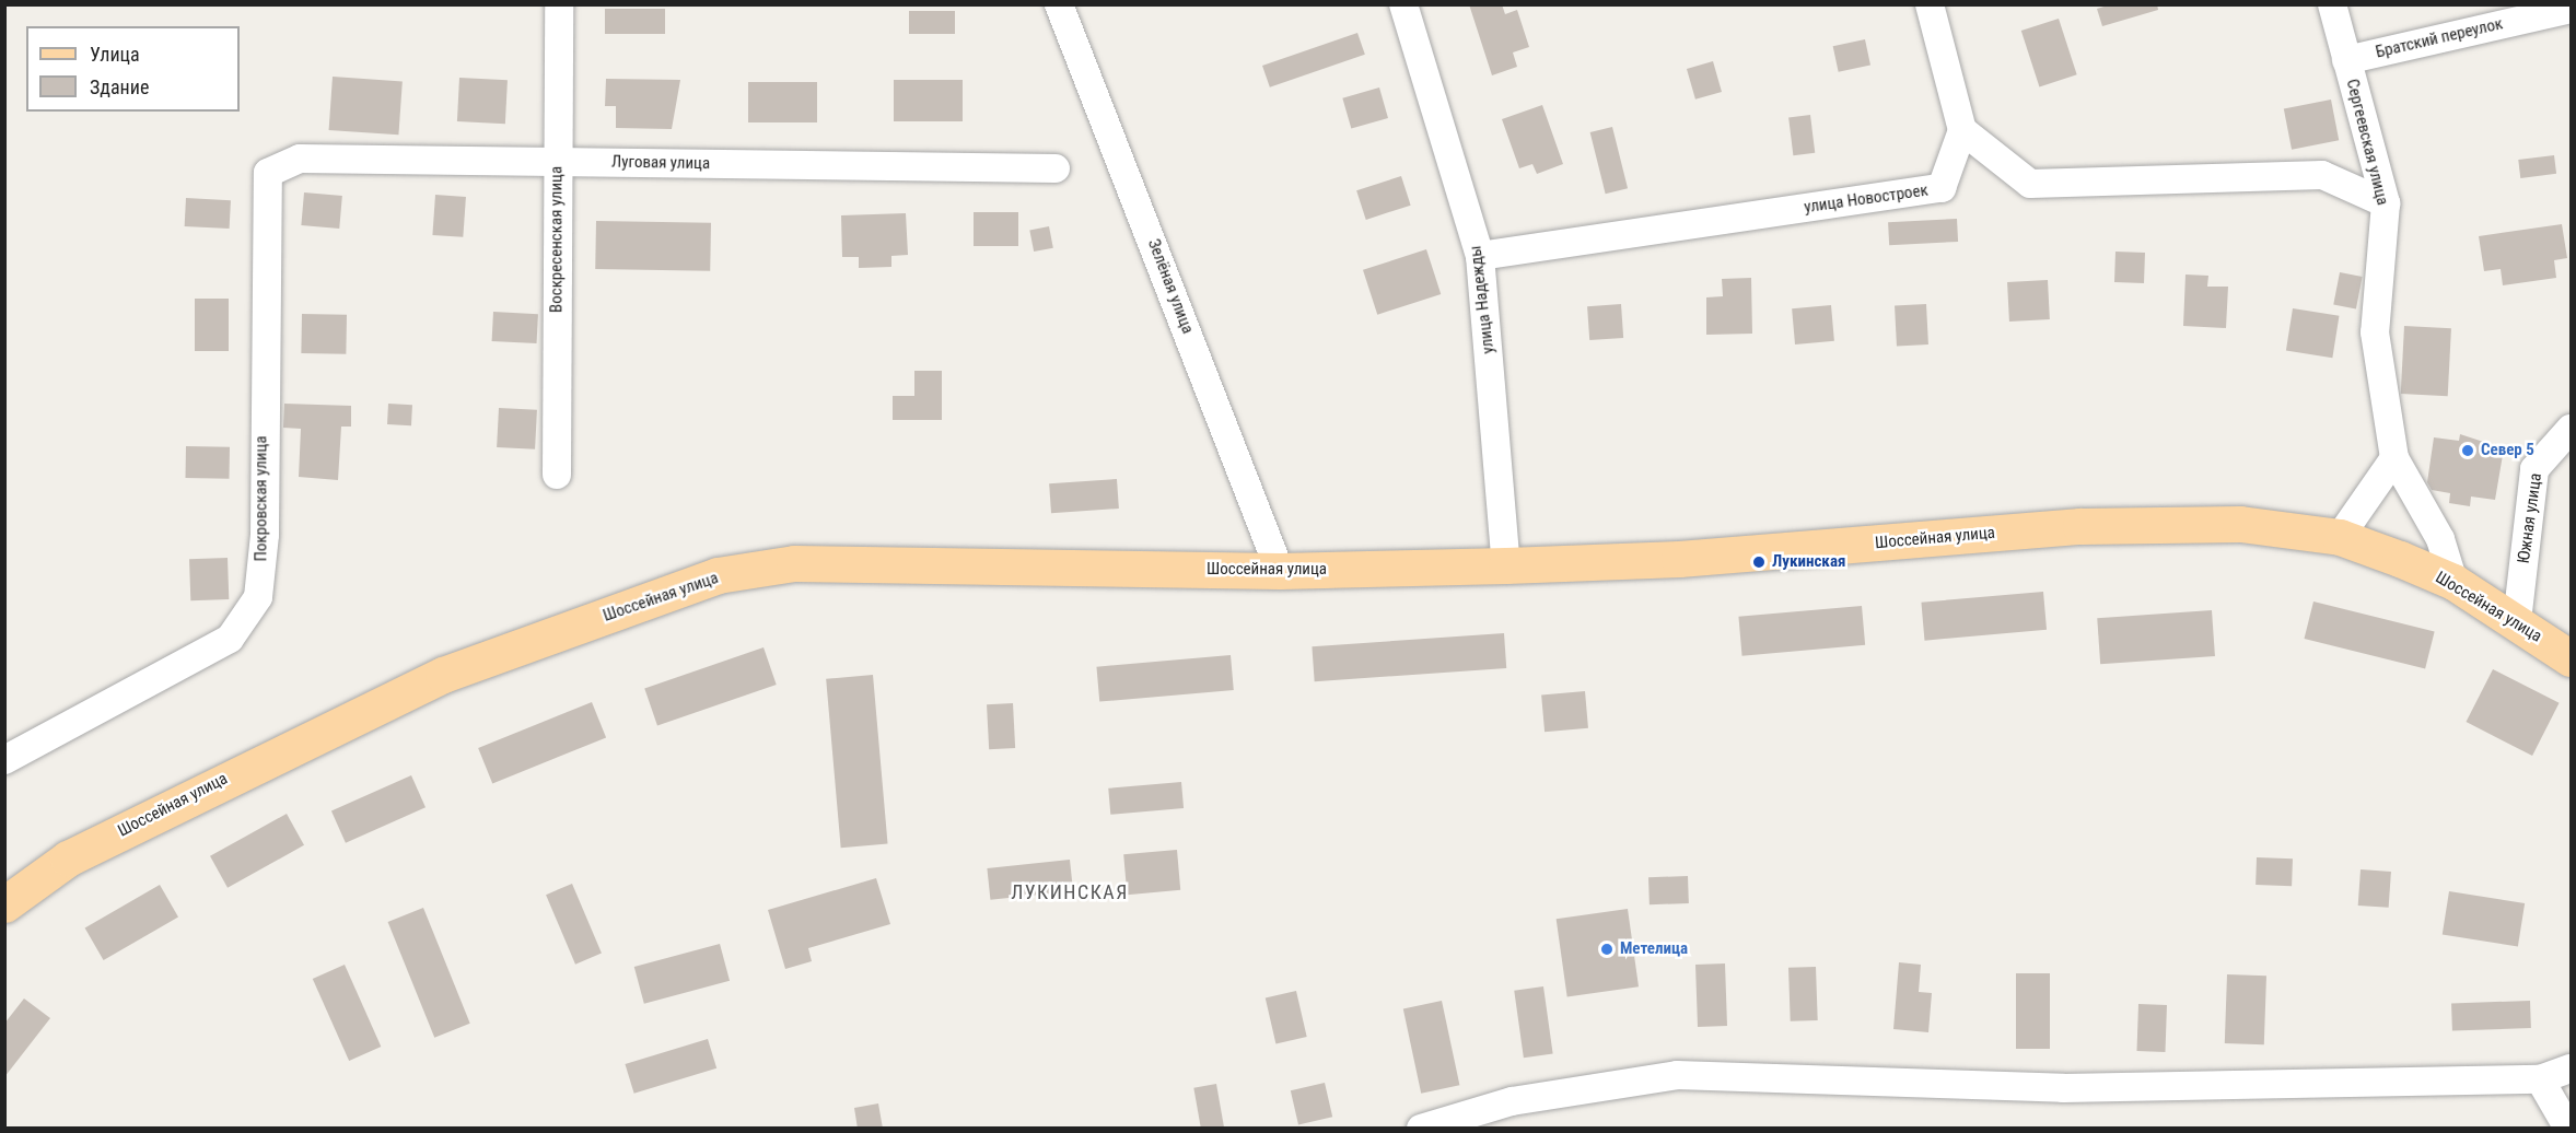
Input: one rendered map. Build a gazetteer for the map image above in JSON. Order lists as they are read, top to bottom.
{
  "streets": {
    "main road": ["Шоссейная улица"],
    "street": [
      "Братский переулок",
      "Сергеевская улица",
      "Луговая улица",
      "улица Новостроек",
      "Воскресенская улица",
      "Зелёная улица",
      "улица Надежды",
      "Покровская улица",
      "Южная улица"
    ]
  },
  "crossings": [
    ["Братский переулок", "Сергеевская улица"],
    ["Луговая улица", "Воскресенская улица"],
    ["Луговая улица", "Покровская улица"],
    ["улица Новостроек", "улица Надежды"],
    ["Зелёная улица", "Шоссейная улица"],
    ["улица Надежды", "Шоссейная улица"],
    ["Южная улица", "Шоссейная улица"]
  ],
  "districts": ["ЛУКИНСКАЯ"],
  "places": ["Север 5", "Лукинская", "Метелица"],
  "legend": ["Улица", "Здание"]
}
